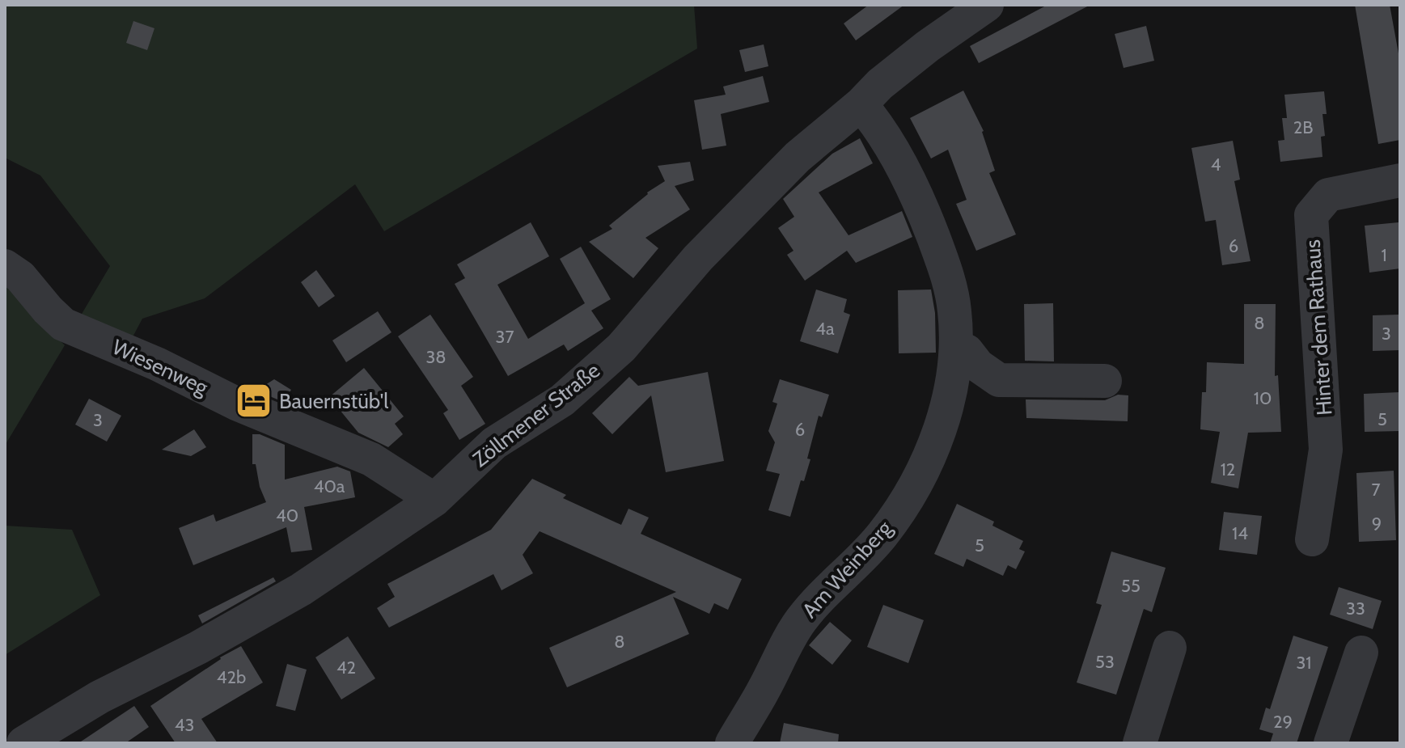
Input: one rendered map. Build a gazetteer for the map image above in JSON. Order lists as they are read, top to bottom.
{
  "streets": {
    "street": [
      "Hinter dem Rathaus",
      "Wiesenweg",
      "Zöllmener Straße",
      "Am Weinberg"
    ]
  },
  "crossings": [
    ["Wiesenweg", "Zöllmener Straße"],
    ["Zöllmener Straße", "Am Weinberg"]
  ],
  "places": {
    "hotel": ["Bauernstüb'l"]
  },
  "house_numbers": [
    "2B",
    "4",
    "6",
    "1",
    "8",
    "4a",
    "3",
    "37",
    "38",
    "10",
    "5",
    "3",
    "6",
    "12",
    "40a",
    "7",
    "40",
    "9",
    "14",
    "5",
    "55",
    "33",
    "8",
    "53",
    "31",
    "42",
    "42b",
    "29",
    "43"
  ]
}
